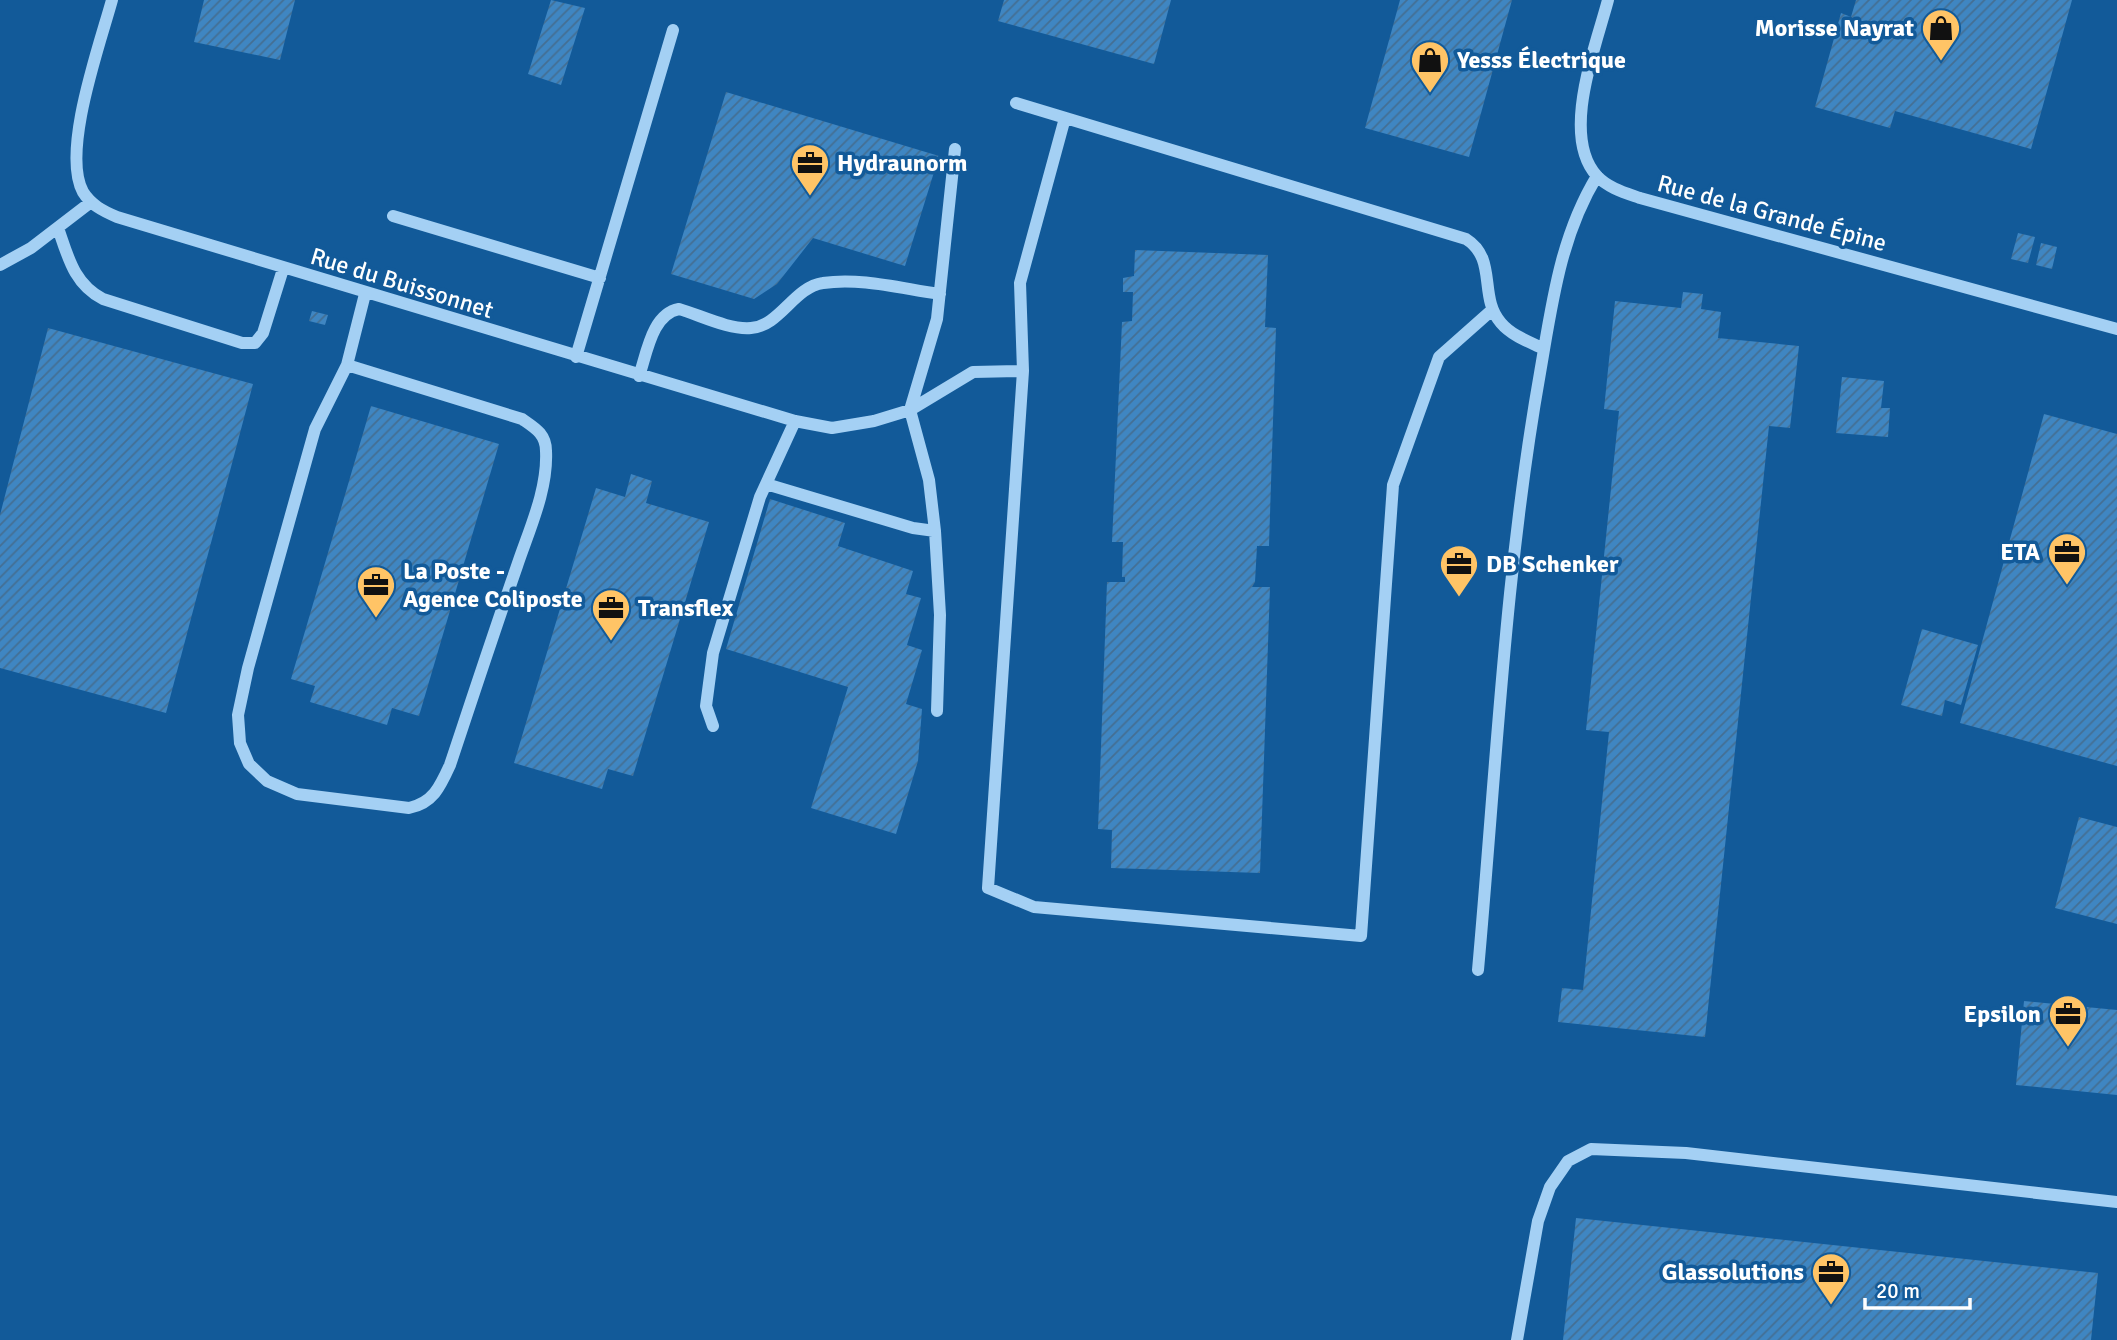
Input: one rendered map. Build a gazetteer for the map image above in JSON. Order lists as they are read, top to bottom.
{
  "streets": {
    "street": ["Rue de la Grande Épine", "Rue du Buissonnet"]
  },
  "places": {
    "shop": ["Morisse Nayrat", "Yesss Électrique"],
    "office": [
      "Hydraunorm",
      "ETA",
      "DB Schenker",
      "La Poste - Agence Coliposte",
      "Transflex",
      "Epsilon",
      "Glassolutions"
    ]
  },
  "scale_bar": "20 m"
}
